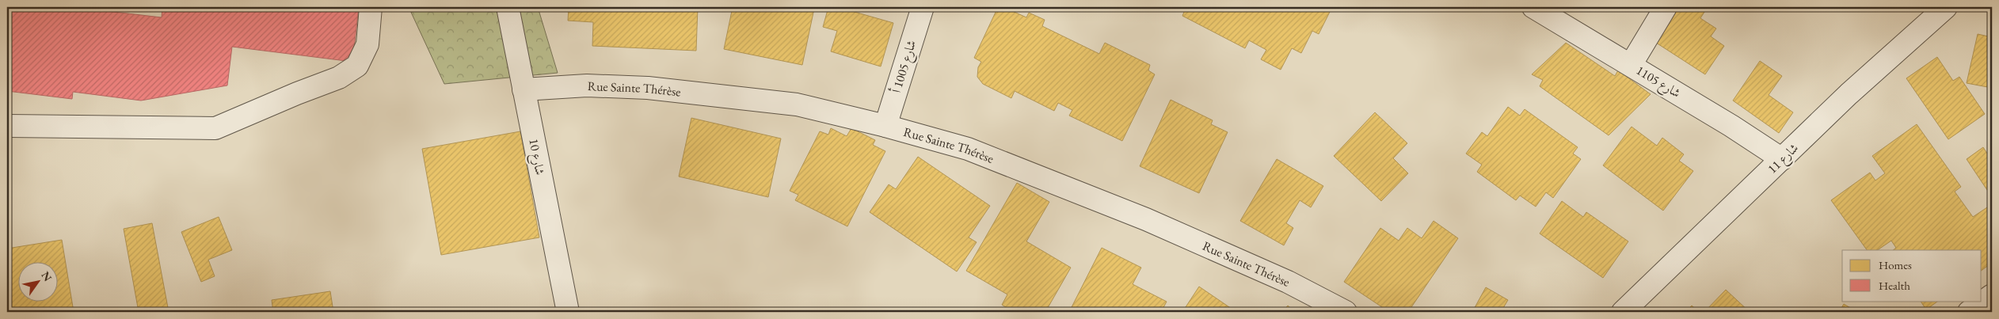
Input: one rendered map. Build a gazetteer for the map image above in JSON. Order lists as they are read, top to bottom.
{
  "streets": {
    "street": [
      "شارع 1005 أ",
      "شارع 1105",
      "Rue Sainte Thérèse",
      "شارع 10",
      "شارع 11"
    ]
  },
  "crossings": [
    ["شارع 1005 أ", "Rue Sainte Thérèse"],
    ["شارع 1105", "شارع 11"],
    ["Rue Sainte Thérèse", "شارع 10"]
  ],
  "legend": ["Homes", "Health"],
  "north": "top right"
}
